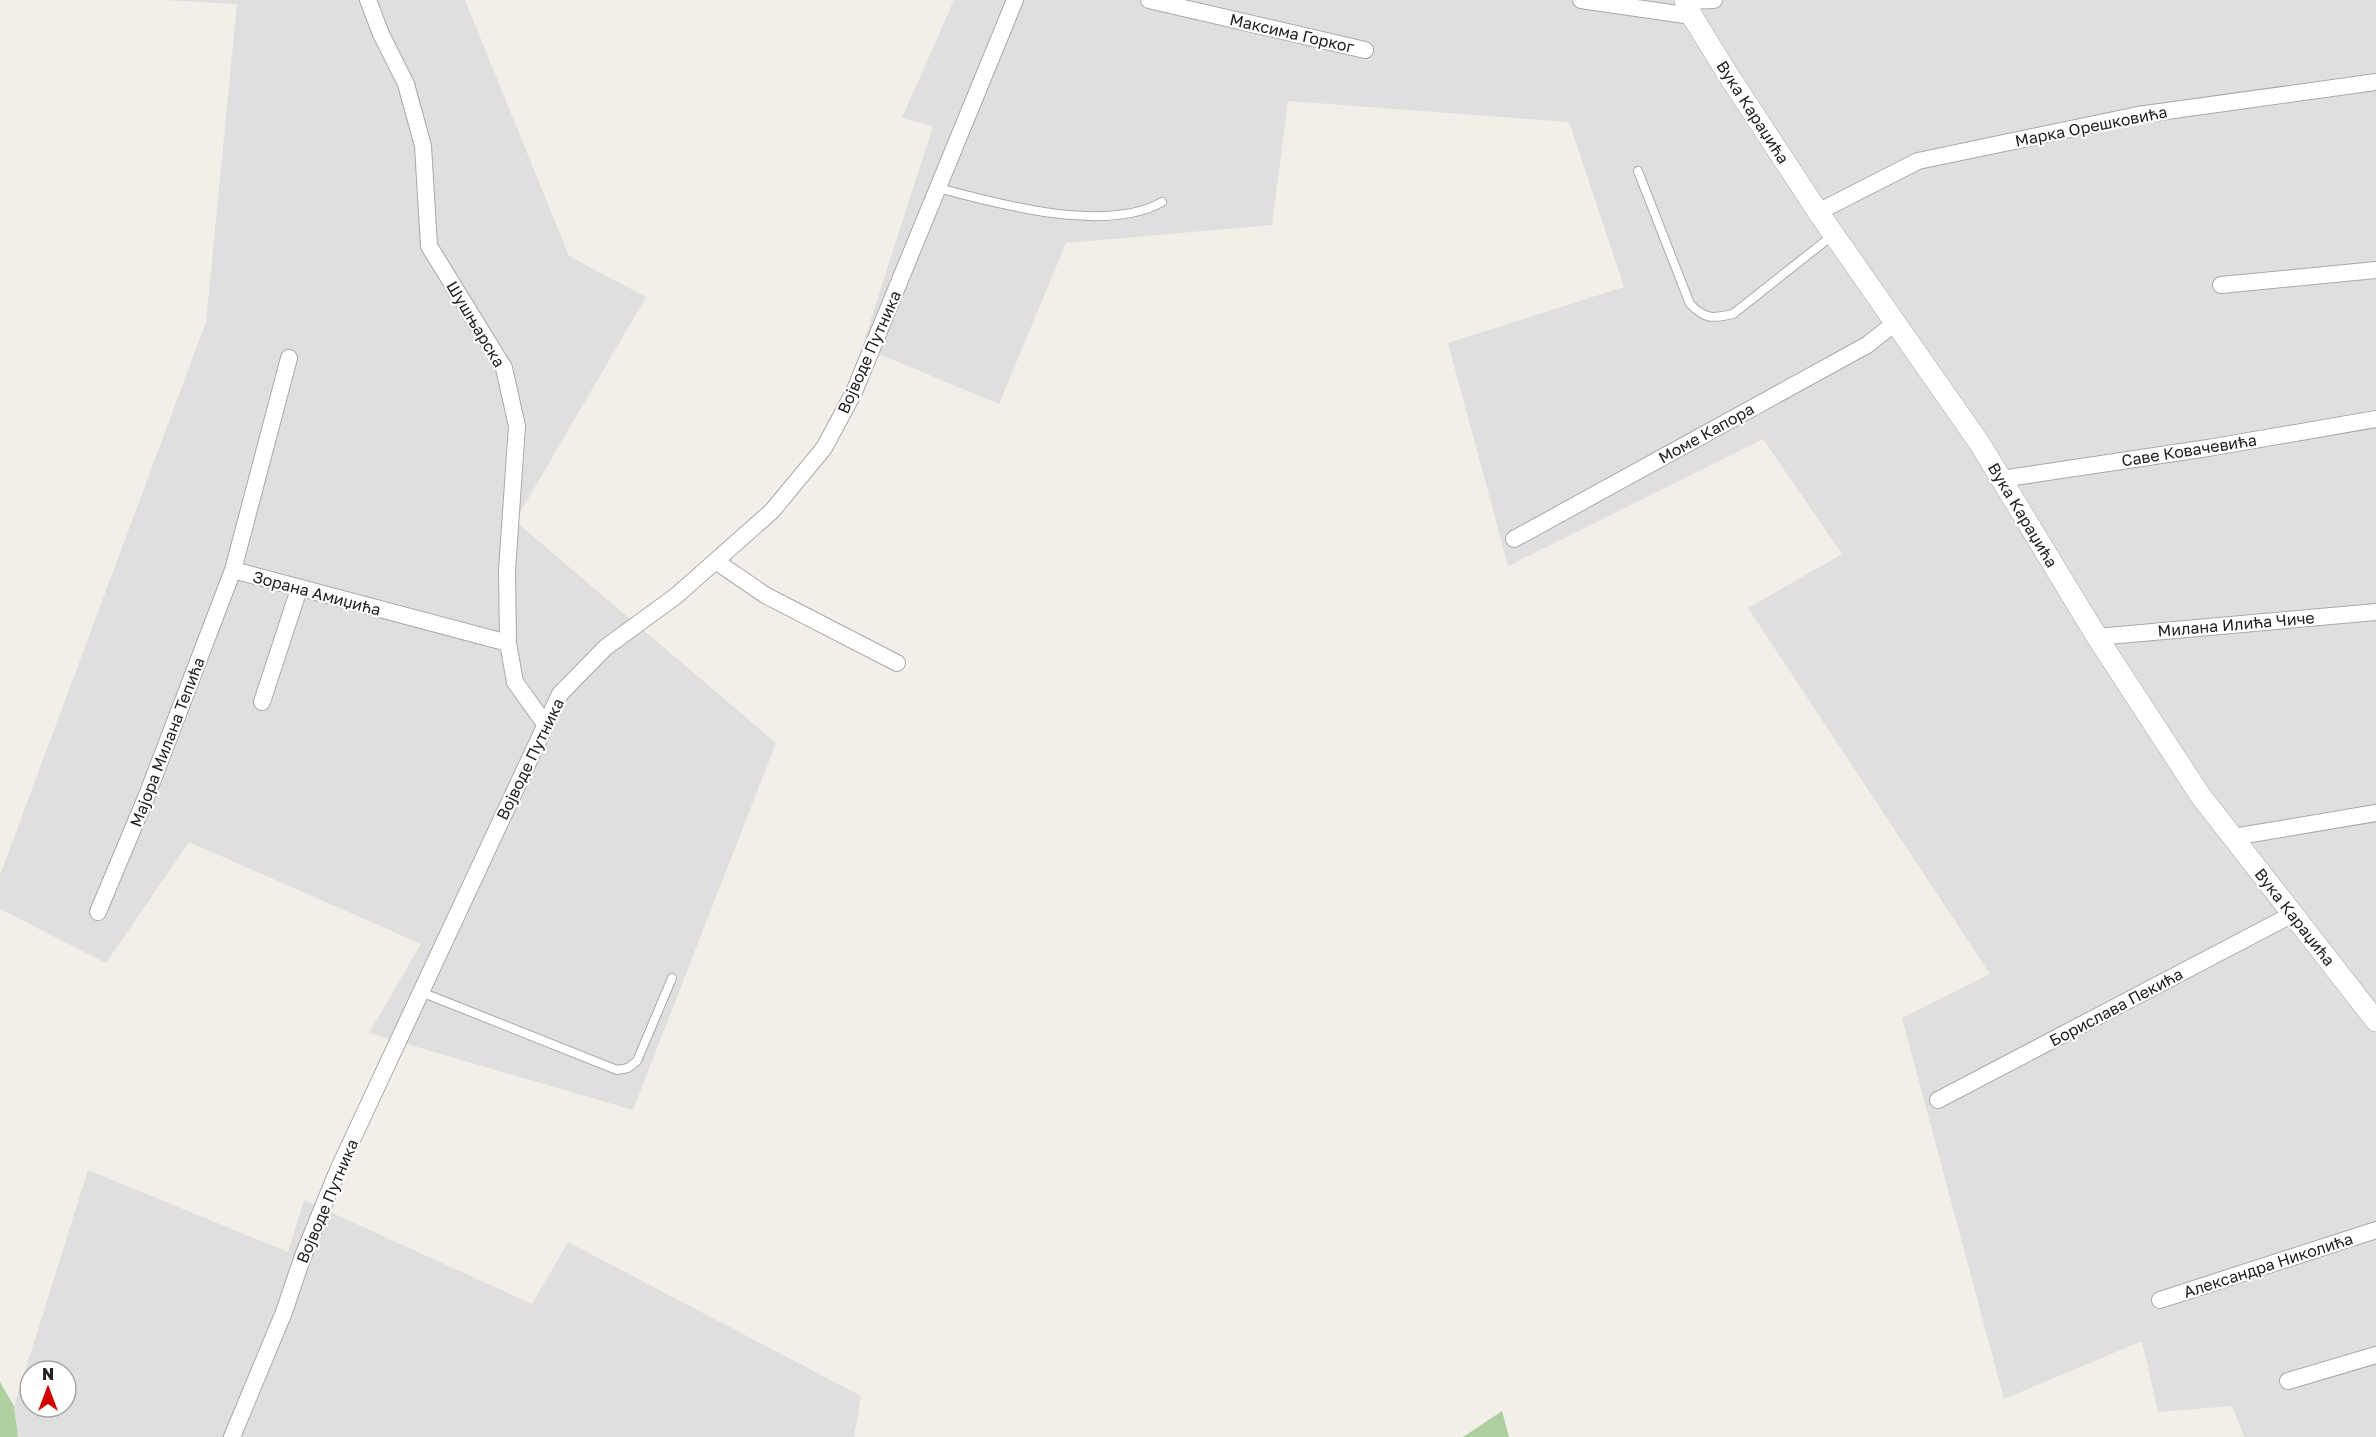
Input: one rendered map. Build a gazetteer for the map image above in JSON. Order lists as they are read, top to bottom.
{
  "streets": {
    "street": [
      "Максима Горког",
      "Вука Караџића",
      "Марка Орешковића",
      "Шушњарска",
      "Војводе Путника",
      "Моме Капора",
      "Саве Ковачевића",
      "Зорана Амиџића",
      "Милана Илића Чиче",
      "Мајора Милана Тепића",
      "Борислава Пекића",
      "Александра Николића"
    ]
  },
  "crossings": [
    ["Вука Караџића", "Марка Орешковића"],
    ["Вука Караџића", "Моме Капора"],
    ["Вука Караџића", "Саве Ковачевића"],
    ["Вука Караџића", "Милана Илића Чиче"],
    ["Вука Караџића", "Борислава Пекића"],
    ["Шушњарска", "Војводе Путника"],
    ["Шушњарска", "Зорана Амиџића"],
    ["Зорана Амиџића", "Мајора Милана Тепића"]
  ],
  "north": "top"
}
